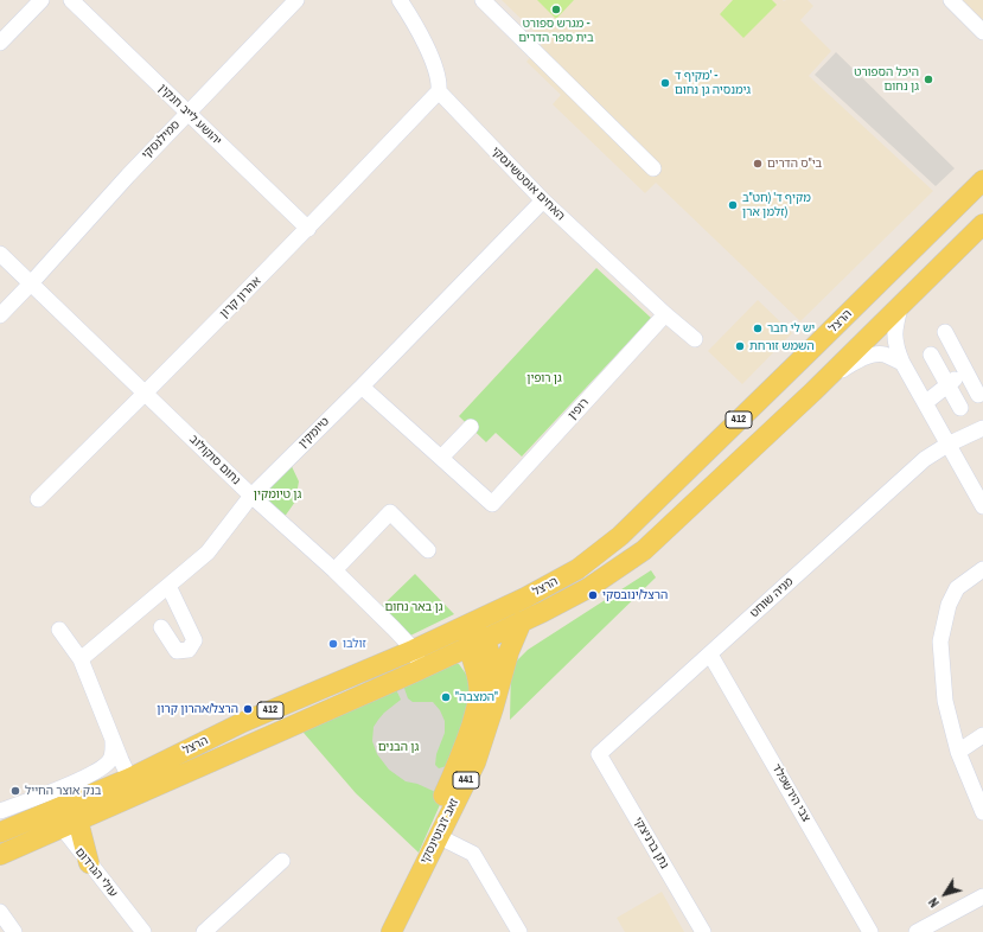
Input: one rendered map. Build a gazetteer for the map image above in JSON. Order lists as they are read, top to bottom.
{
  "streets": {
    "main road": [
      "הרצל",
      "412",
      "441",
      "זאב ז'בוטינסקי"
    ],
    "street": [
      "יהושע לייב חנקין",
      "סמילנסקי",
      "האחים אוסטשינסקי",
      "אהרון קרון",
      "רופין",
      "טיומקין",
      "נחום סוקולוב",
      "מניה שוחט",
      "צבי הירשפלד",
      "נתן ברניצקי",
      "עולי הגרדום"
    ]
  },
  "crossings": [
    ["יהושע לייב חנקין", "סמילנסקי"],
    ["יהושע לייב חנקין", "אהרון קרון"],
    ["סמילנסקי", "נחום סוקולוב"],
    ["האחים אוסטשינסקי", "אהרון קרון"],
    ["האחים אוסטשינסקי", "רופין"],
    ["האחים אוסטשינסקי", "טיומקין"],
    ["אהרון קרון", "נחום סוקולוב"],
    ["הרצל", "נחום סוקולוב"],
    ["הרצל", "זאב ז'בוטינסקי"],
    ["טיומקין", "נחום סוקולוב"],
    ["מניה שוחט", "צבי הירשפלד"],
    ["מניה שוחט", "נתן ברניצקי"]
  ],
  "parks": [
    "גן רופין",
    "גן טיומקין",
    "גן באר נחום",
    "גן הבנים"
  ],
  "places": [
    "מגרש ספורט - בית ספר הדרים",
    "היכל הספורט גן נחום",
    "מקיף ד' - גימנסיה גן נחום",
    "בי\"ס הדרים",
    "מקיף ד' (חט\"ב זלמן ארן)",
    "יש לי חבר",
    "השמש זורחת",
    "הרצל/ינובסקי",
    "זולבו",
    "\"המצבה\"",
    "הרצל/אהרון קרון",
    "בנק אוצר החייל"
  ],
  "north": "bottom left"
}
